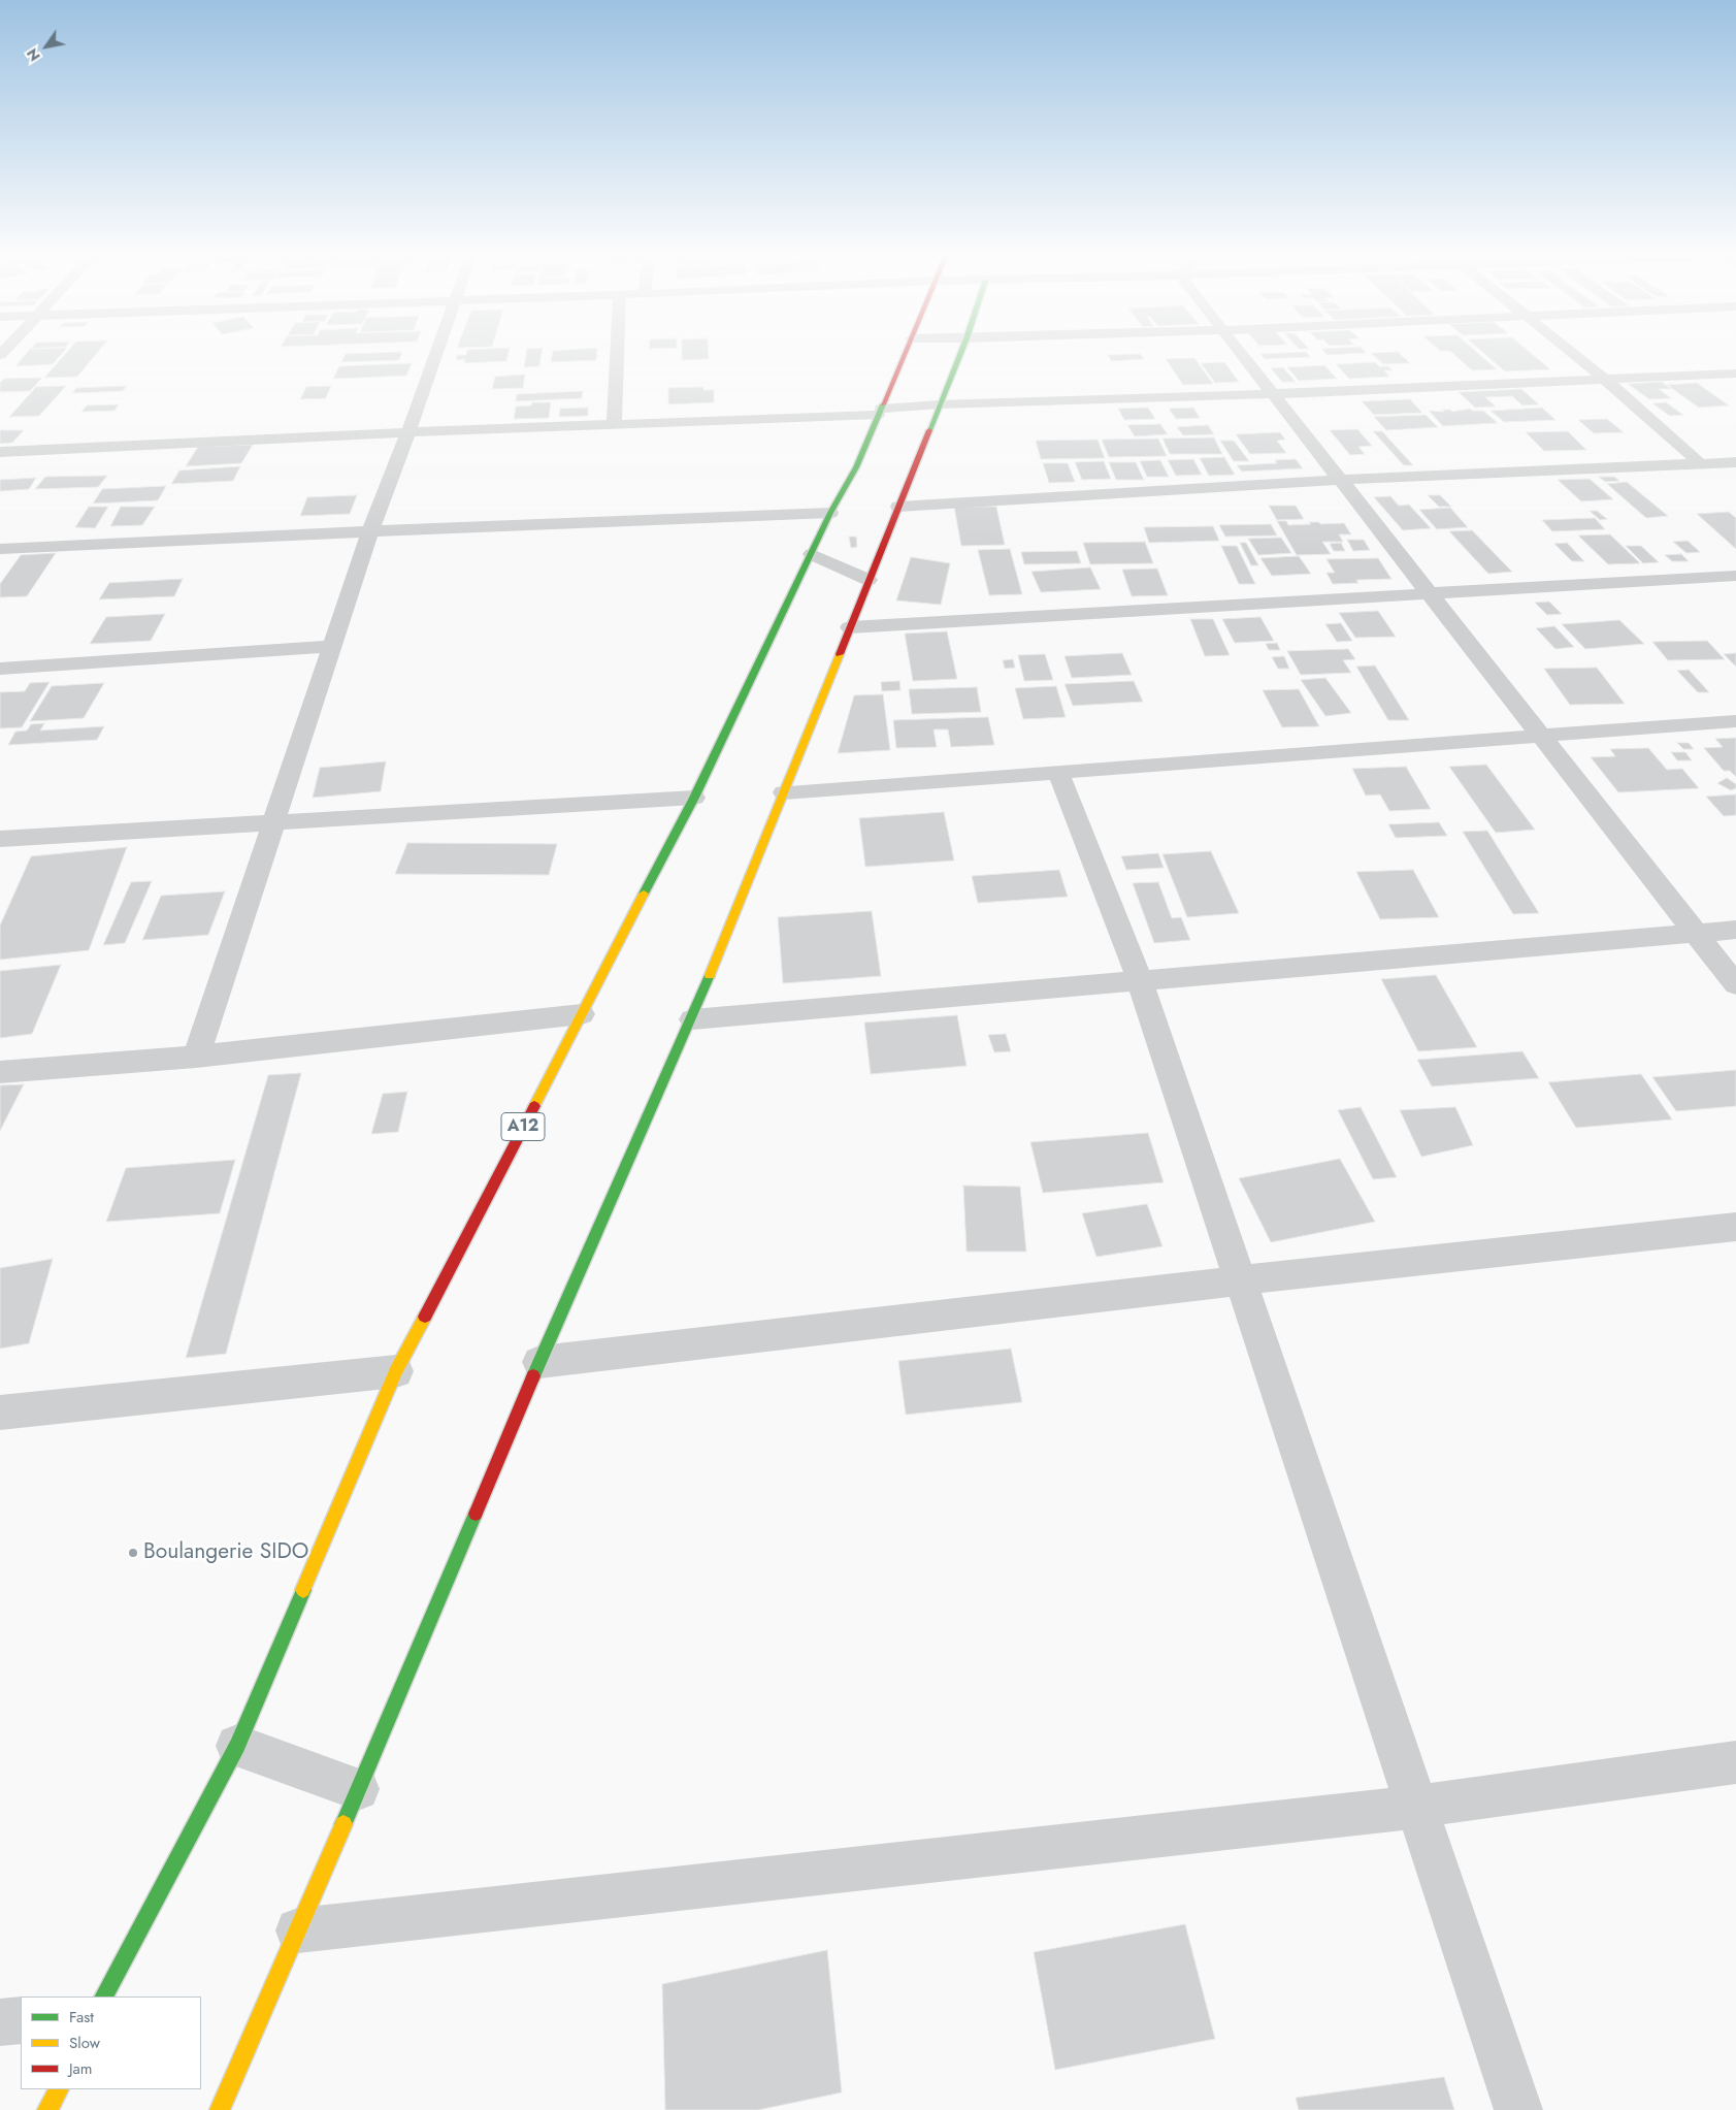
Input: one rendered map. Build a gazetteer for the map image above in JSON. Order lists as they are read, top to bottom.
{
  "streets": {
    "main road": ["A12"]
  },
  "places": ["Boulangerie SIDO"],
  "legend": ["Fast", "Slow", "Jam"],
  "north": "bottom left"
}
